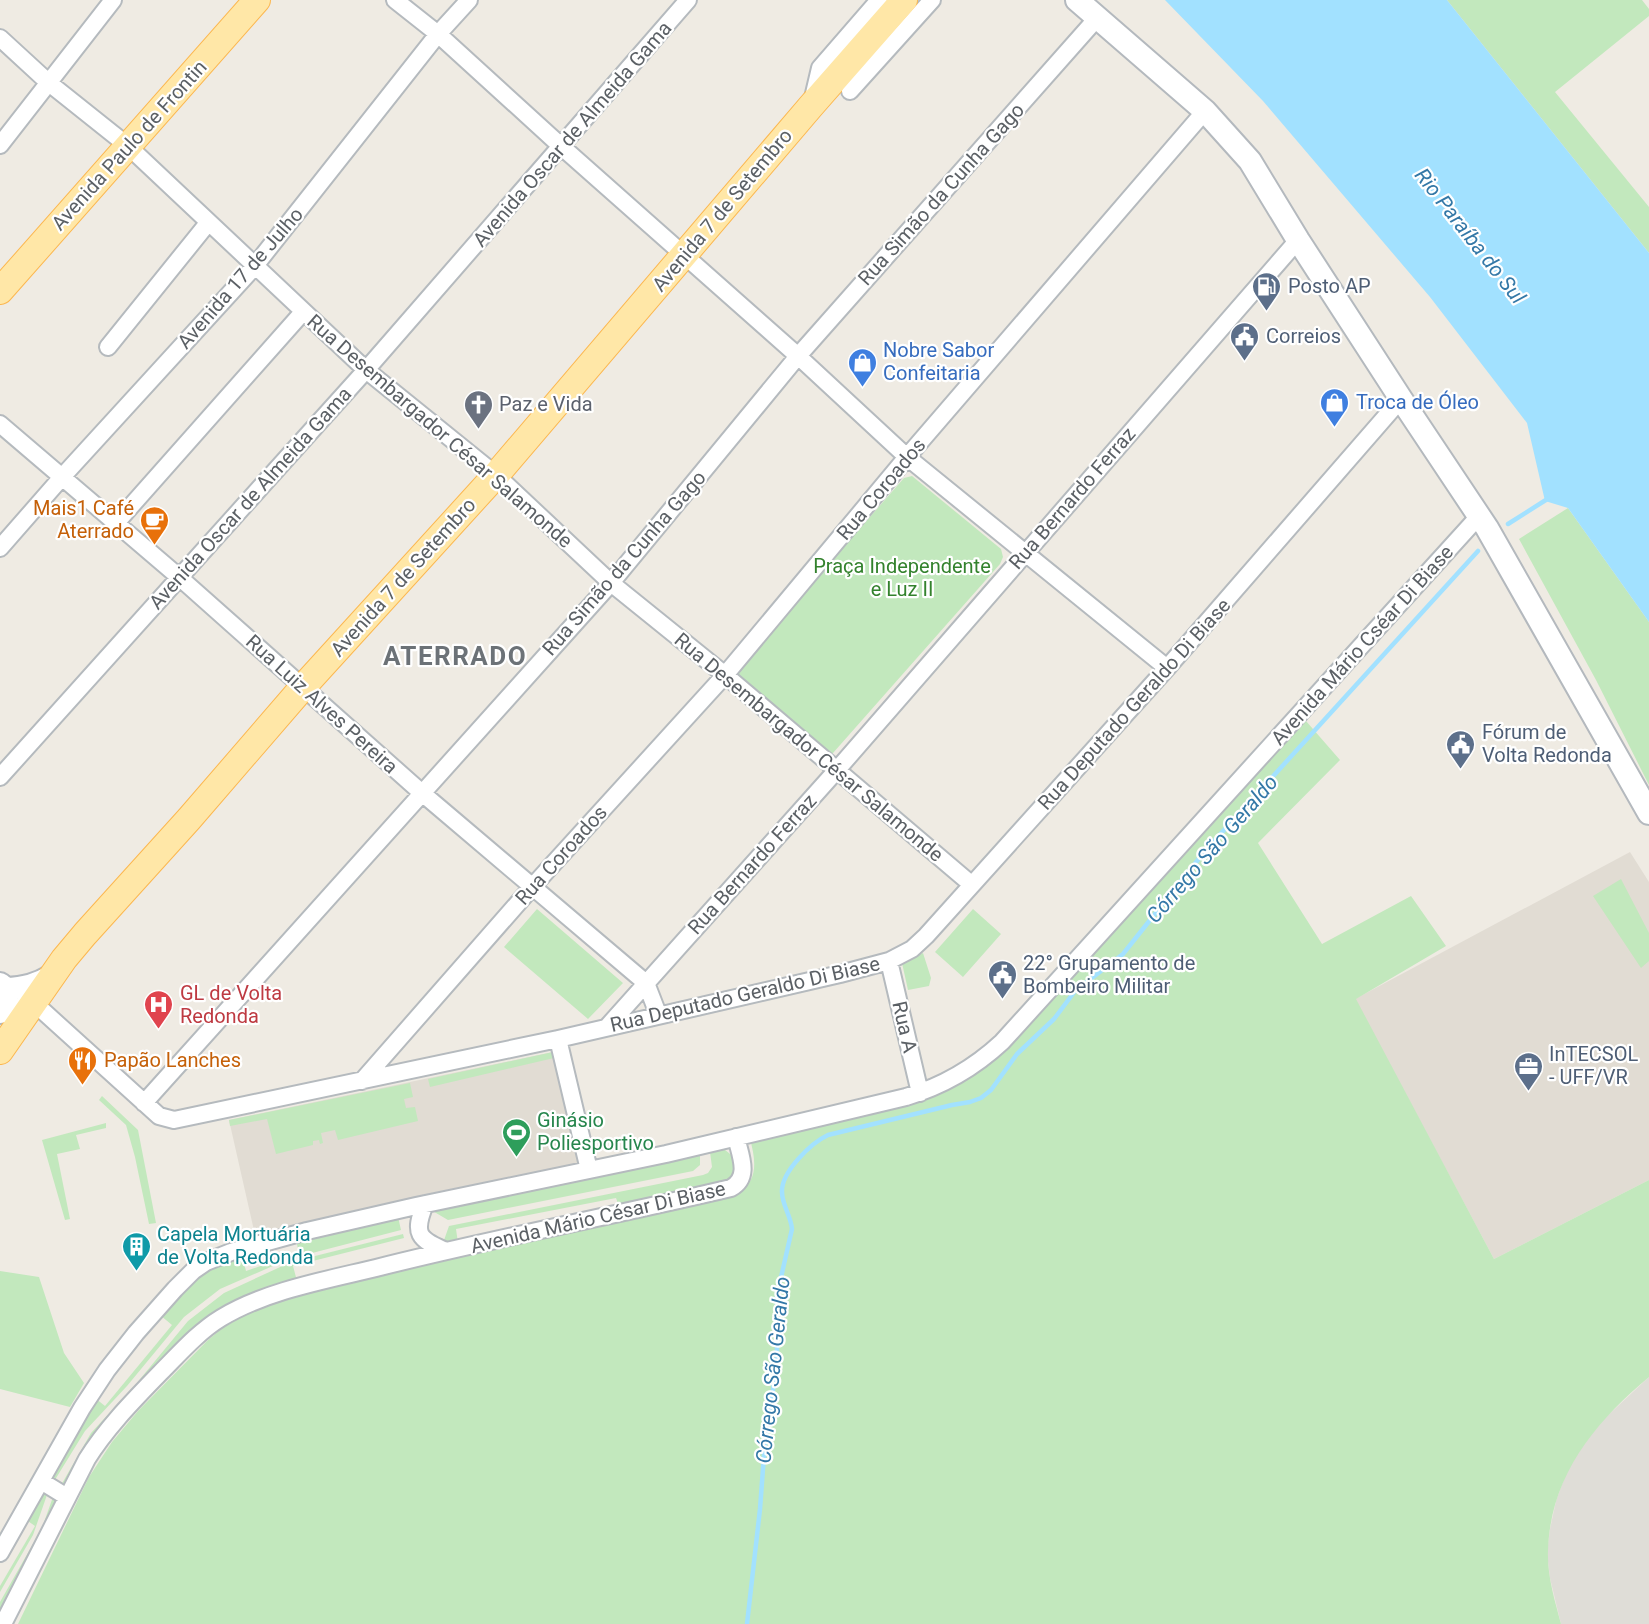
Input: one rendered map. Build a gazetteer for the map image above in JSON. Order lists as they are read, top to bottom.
{
  "streets": {
    "main road": ["Avenida Paulo de Frontin", "Avenida 7 de Setembro"],
    "street": [
      "Avenida Oscar de Almeida Gama",
      "Rua Simão da Cunha Gago",
      "Avenida 17 de Julho",
      "Rua Desembargador César Salamonde",
      "Rua Coroados",
      "Rua Bernardo Ferraz",
      "Avenida Mário Cséar Di Biase",
      "Rua Luiz Alves Pereira",
      "Rua Deputado Geraldo Di Biase",
      "Rua A",
      "Avenida Mário César Di Biase"
    ]
  },
  "crossings": [
    ["Avenida Oscar de Almeida Gama", "Rua Desembargador César Salamonde"],
    ["Avenida Oscar de Almeida Gama", "Rua Luiz Alves Pereira"],
    ["Avenida Paulo de Frontin", "Rua Desembargador César Salamonde"],
    ["Rua Simão da Cunha Gago", "Rua Desembargador César Salamonde"],
    ["Rua Simão da Cunha Gago", "Rua Luiz Alves Pereira"],
    ["Rua Simão da Cunha Gago", "Rua Deputado Geraldo Di Biase"],
    ["Avenida 7 de Setembro", "Rua Desembargador César Salamonde"],
    ["Avenida 7 de Setembro", "Rua Luiz Alves Pereira"],
    ["Avenida 7 de Setembro", "Rua Deputado Geraldo Di Biase"],
    ["Avenida 17 de Julho", "Rua Desembargador César Salamonde"],
    ["Avenida 17 de Julho", "Rua Luiz Alves Pereira"],
    ["Rua Desembargador César Salamonde", "Rua Coroados"],
    ["Rua Desembargador César Salamonde", "Rua Bernardo Ferraz"],
    ["Rua Desembargador César Salamonde", "Rua Deputado Geraldo Di Biase"],
    ["Rua Coroados", "Rua Luiz Alves Pereira"],
    ["Rua Coroados", "Rua Deputado Geraldo Di Biase"],
    ["Rua Bernardo Ferraz", "Rua Luiz Alves Pereira"],
    ["Rua Bernardo Ferraz", "Rua Deputado Geraldo Di Biase"],
    ["Avenida Mário Cséar Di Biase", "Rua A"],
    ["Avenida Mário Cséar Di Biase", "Avenida Mário César Di Biase"],
    ["Rua Deputado Geraldo Di Biase", "Rua A"]
  ],
  "districts": ["ATERRADO"],
  "water": ["Rio Paraíba do Sul", "Córrego São Geraldo"],
  "parks": ["Praça Independente e Luz II"],
  "places": {
    "fuel station": ["Posto AP"],
    "public building": ["Correios", "Fórum de Volta Redonda", "22° Grupamento de Bombeiro Militar"],
    "shop": ["Nobre Sabor Confeitaria", "Troca de Óleo"],
    "church": ["Paz e Vida"],
    "cafe": ["Mais1 Café Aterrado"],
    "hospital": ["GL de Volta Redonda"],
    "restaurant": ["Papão Lanches"],
    "office": ["InTECSOL - UFF/VR"],
    "sports": ["Ginásio Poliesportivo"],
    "building": ["Capela Mortuária de Volta Redonda"]
  }
}
